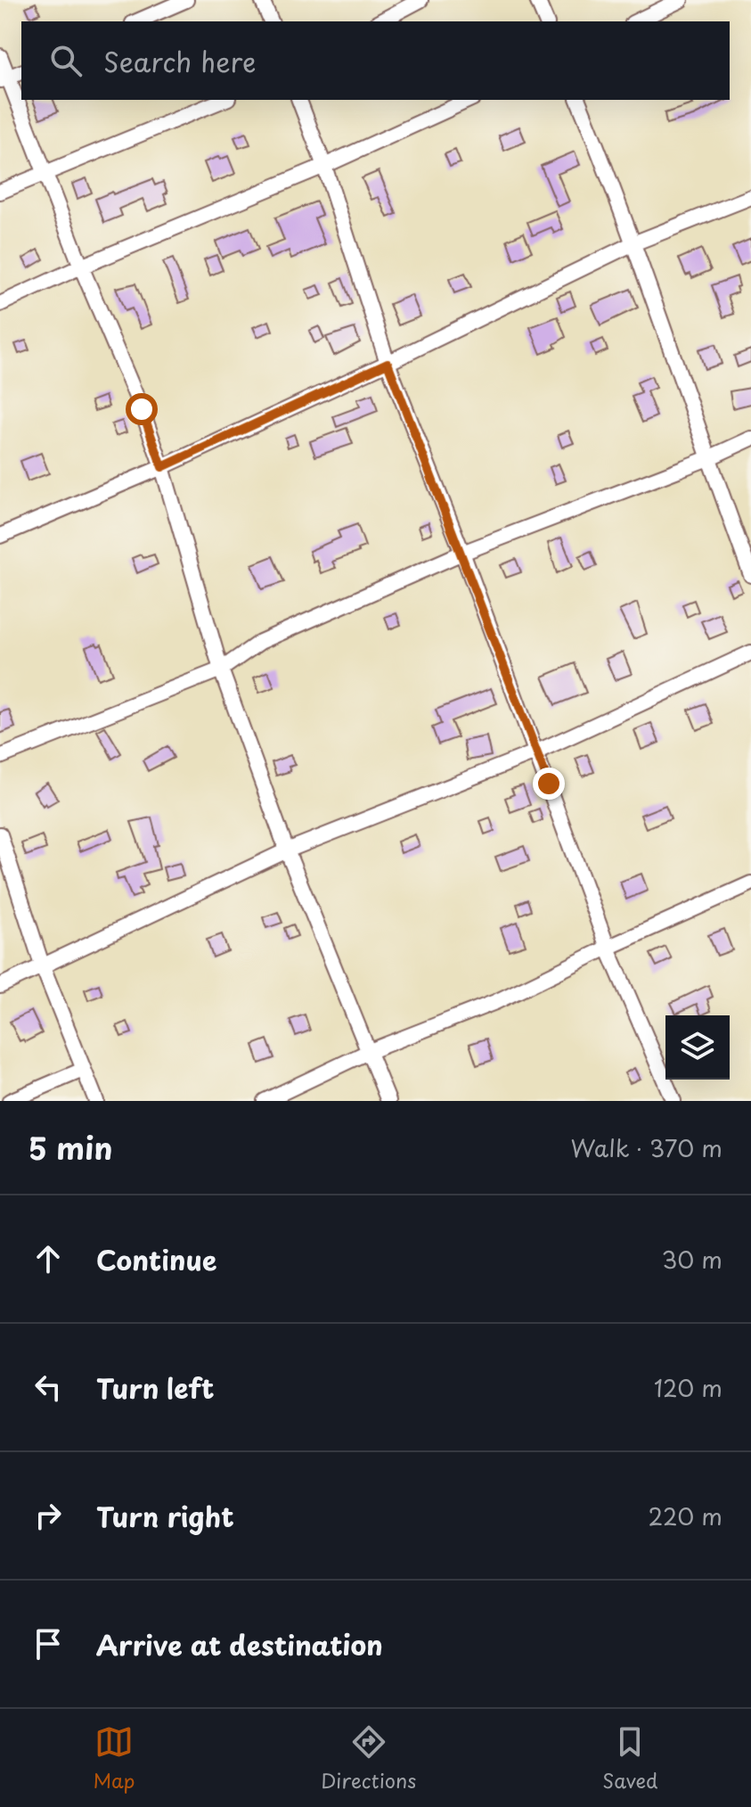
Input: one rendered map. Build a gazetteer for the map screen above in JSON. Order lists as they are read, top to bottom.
{
  "page": {
    "search": "Search here",
    "heading": ["5 min", "Walk · 370 m"],
    "list": [
      ["Continue", "30 m"],
      ["Turn left", "120 m"],
      ["Turn right", "220 m"],
      "Arrive at destination"
    ],
    "nav": ["Map", "Directions", "Saved"]
  }
}
